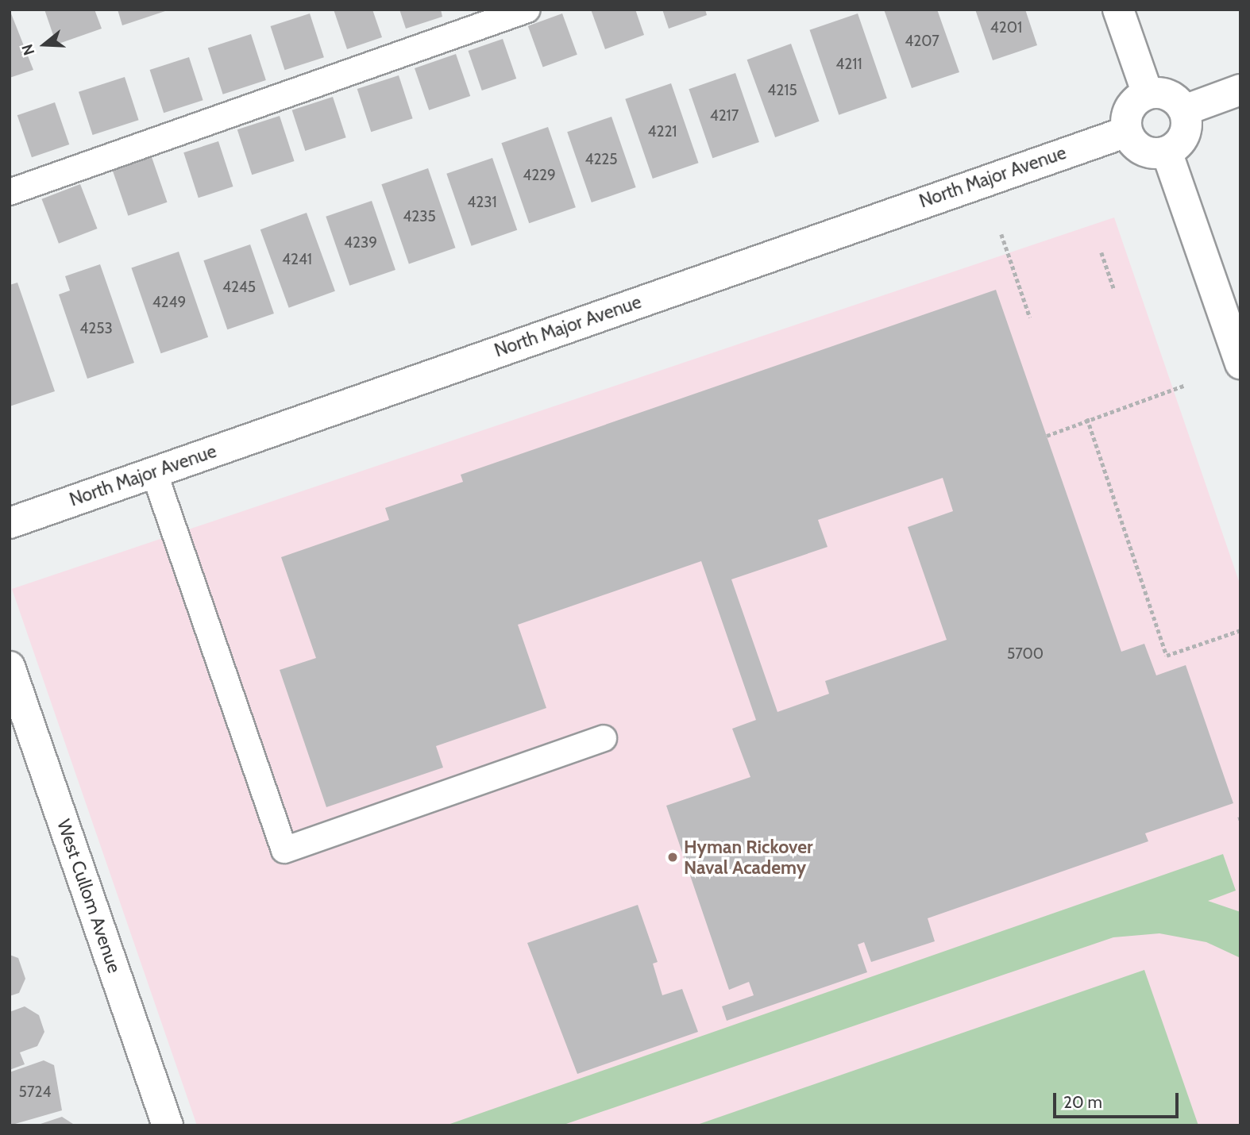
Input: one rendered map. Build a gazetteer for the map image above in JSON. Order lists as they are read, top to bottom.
{
  "streets": {
    "street": ["North Major Avenue", "West Cullom Avenue"]
  },
  "places": ["Hyman Rickover Naval Academy"],
  "house_numbers": [
    "4201",
    "4207",
    "4211",
    "4215",
    "4217",
    "4221",
    "4225",
    "4229",
    "4231",
    "4235",
    "4239",
    "4241",
    "4245",
    "4249",
    "4253",
    "5700",
    "5724"
  ],
  "scale_bar": "20 m",
  "north": "left"
}
